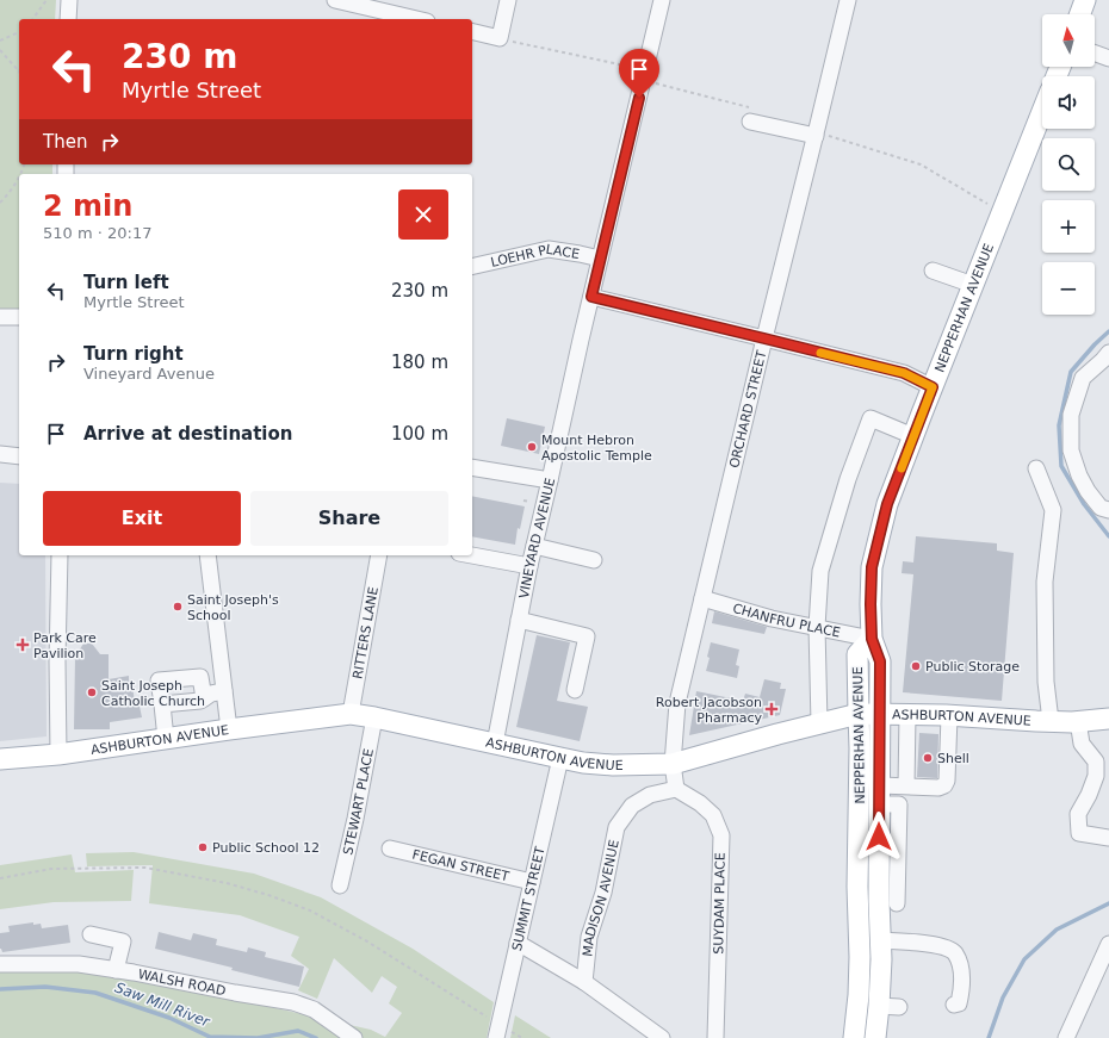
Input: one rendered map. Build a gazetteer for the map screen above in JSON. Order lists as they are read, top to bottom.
{
  "streets": {
    "main road": ["NEPPERHAN AVENUE", "ASHBURTON AVENUE"],
    "street": [
      "LOEHR PLACE",
      "ORCHARD STREET",
      "VINEYARD AVENUE",
      "CHANFRU PLACE",
      "RITTERS LANE",
      "STEWART PLACE",
      "FEGAN STREET",
      "SUMMIT STREET",
      "MADISON AVENUE",
      "SUYDAM PLACE",
      "WALSH ROAD"
    ]
  },
  "crossings": [
    ["LOEHR PLACE", "VINEYARD AVENUE"],
    ["NEPPERHAN AVENUE", "CHANFRU PLACE"],
    ["NEPPERHAN AVENUE", "ASHBURTON AVENUE"],
    ["ORCHARD STREET", "CHANFRU PLACE"],
    ["ORCHARD STREET", "ASHBURTON AVENUE"],
    ["VINEYARD AVENUE", "ASHBURTON AVENUE"],
    ["RITTERS LANE", "ASHBURTON AVENUE"],
    ["ASHBURTON AVENUE", "STEWART PLACE"],
    ["ASHBURTON AVENUE", "SUMMIT STREET"],
    ["FEGAN STREET", "SUMMIT STREET"],
    ["MADISON AVENUE", "SUYDAM PLACE"]
  ],
  "water": ["Saw Mill River"],
  "places": {
    "other": [
      "Mount Hebron Apostolic Temple",
      "Saint Joseph's School",
      "Public Storage",
      "Saint Joseph Catholic Church",
      "Shell",
      "Public School 12"
    ],
    "health": ["Park Care Pavilion", "Robert Jacobson Pharmacy"]
  },
  "north": "top",
  "page": {
    "map_buttons": ["+", "−"],
    "turn": ["230 m", "Myrtle Street"],
    "then": "Then",
    "heading": ["2 min", "510 m · 20:17"],
    "list": [
      {
        "name": "Turn left",
        "note": "Myrtle Street",
        "value": "230 m"
      },
      {
        "name": "Turn right",
        "note": "Vineyard Avenue",
        "value": "180 m"
      },
      {
        "name": "Arrive at destination",
        "value": "100 m"
      }
    ],
    "buttons": ["Exit", "Share"]
  }
}
